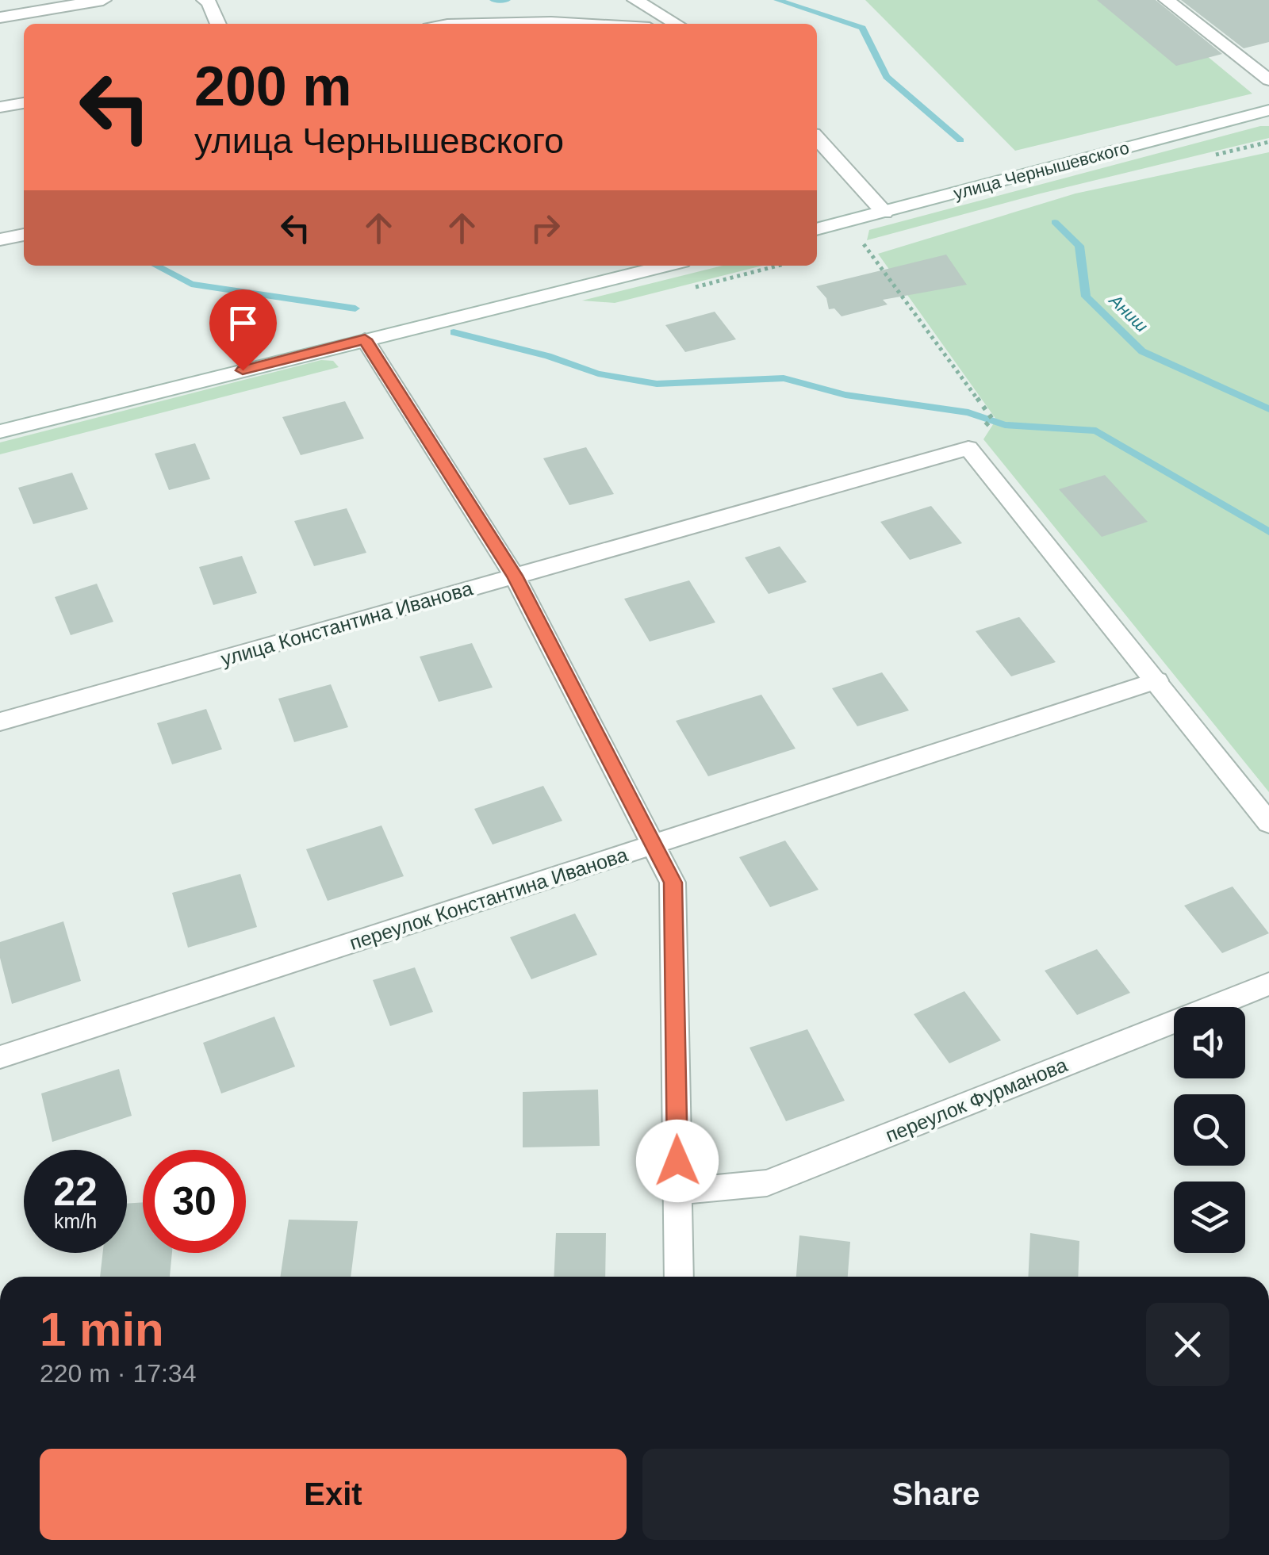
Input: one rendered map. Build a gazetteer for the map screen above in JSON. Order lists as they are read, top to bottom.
{
  "streets": {
    "street": [
      "улица Чернышевского",
      "улица Константина Иванова",
      "переулок Константина Иванова",
      "переулок Фурманова"
    ]
  },
  "crossings": [
    ["улица Константина Иванова", "переулок Константина Иванова"]
  ],
  "water": ["Аниш"],
  "page": {
    "turn": ["200 m", "улица Чернышевского"],
    "speed": "22 km/h",
    "limit": "30",
    "heading": ["1 min", "220 m · 17:34"],
    "buttons": ["Exit", "Share"]
  }
}
